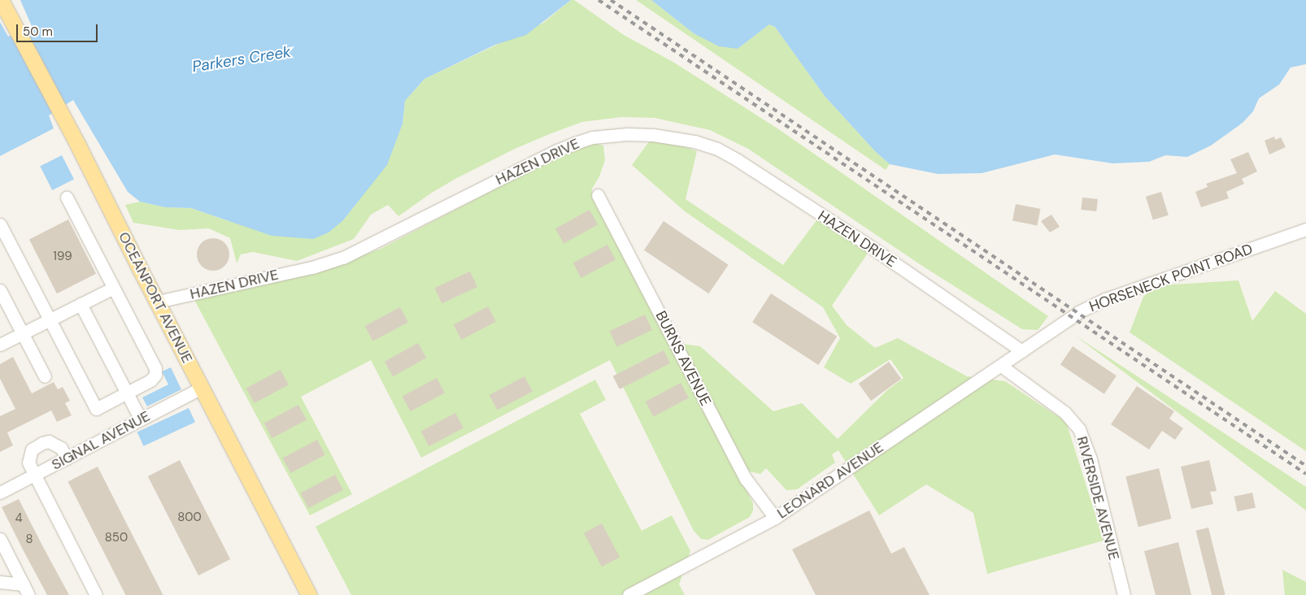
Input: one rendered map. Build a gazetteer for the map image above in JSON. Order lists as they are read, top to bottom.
{
  "streets": {
    "main road": ["OCEANPORT AVENUE"],
    "street": [
      "HAZEN DRIVE",
      "HORSENECK POINT ROAD",
      "BURNS AVENUE",
      "SIGNAL AVENUE",
      "LEONARD AVENUE",
      "RIVERSIDE AVENUE"
    ]
  },
  "crossings": [
    ["HAZEN DRIVE", "HORSENECK POINT ROAD"],
    ["HAZEN DRIVE", "OCEANPORT AVENUE"],
    ["HAZEN DRIVE", "LEONARD AVENUE"],
    ["HORSENECK POINT ROAD", "LEONARD AVENUE"],
    ["OCEANPORT AVENUE", "SIGNAL AVENUE"],
    ["BURNS AVENUE", "LEONARD AVENUE"],
    ["LEONARD AVENUE", "RIVERSIDE AVENUE"]
  ],
  "water": ["Parkers Creek"],
  "house_numbers": [
    "199",
    "800",
    "4",
    "850",
    "8"
  ],
  "scale_bar": "50 m"
}
